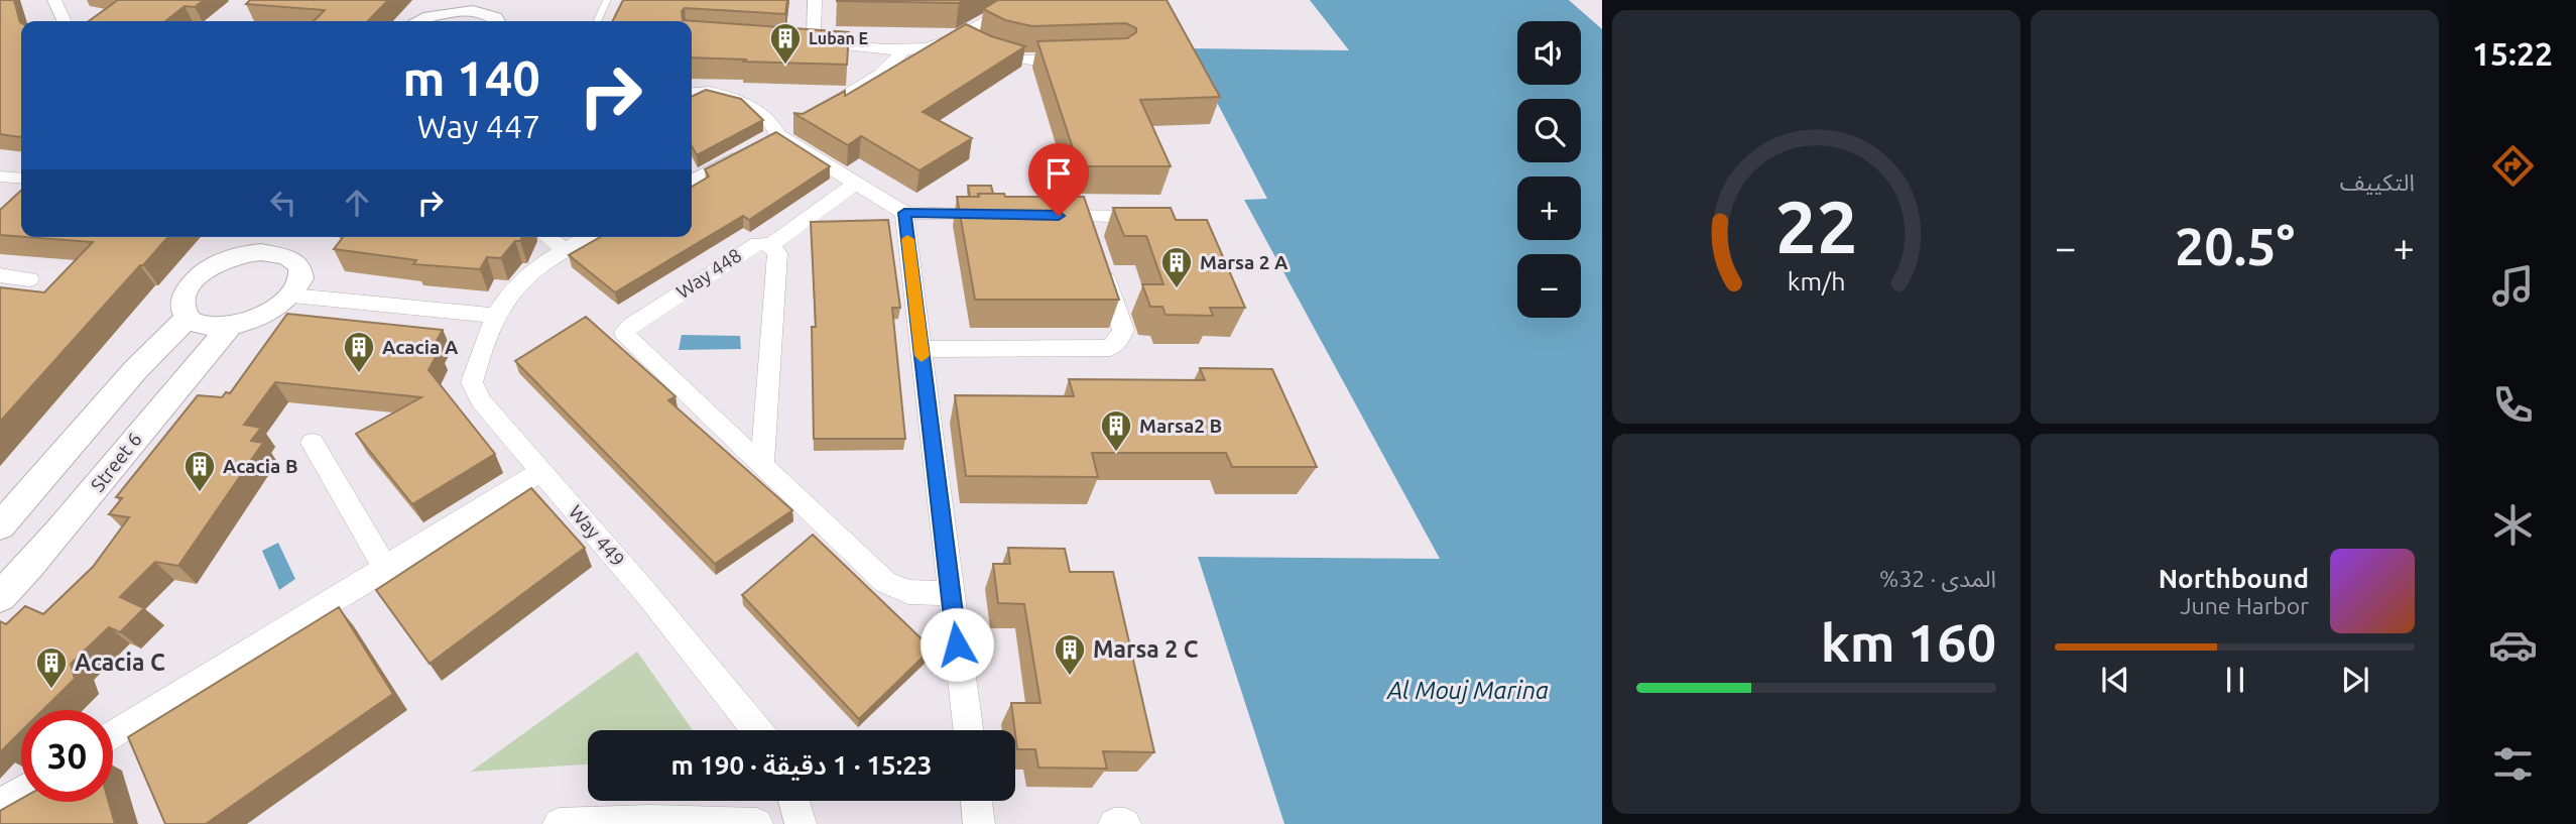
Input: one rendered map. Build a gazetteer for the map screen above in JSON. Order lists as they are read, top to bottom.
{
  "streets": {
    "street": ["Way 448", "Street 6", "Way 449"]
  },
  "water": ["Al Mouj Marina"],
  "places": {
    "building": [
      "Luban E",
      "Marsa 2 A",
      "Acacia A",
      "Marsa2 B",
      "Acacia B",
      "Marsa 2 C",
      "Acacia C"
    ]
  },
  "page": {
    "tabs": "15:22",
    "tile": [
      "التكييف",
      ["المدى · 32%", "160 km"]
    ],
    "map_buttons": ["+", "−"],
    "turn": ["140 m", "Way 447"],
    "heat": ["−", "20.5°", "+"],
    "song": ["Northbound", "June Harbor"],
    "limit": "30",
    "trip": "15:23 · 1 دقيقة · 190 m",
    "gauge": ["22", "km/h"]
  }
}
